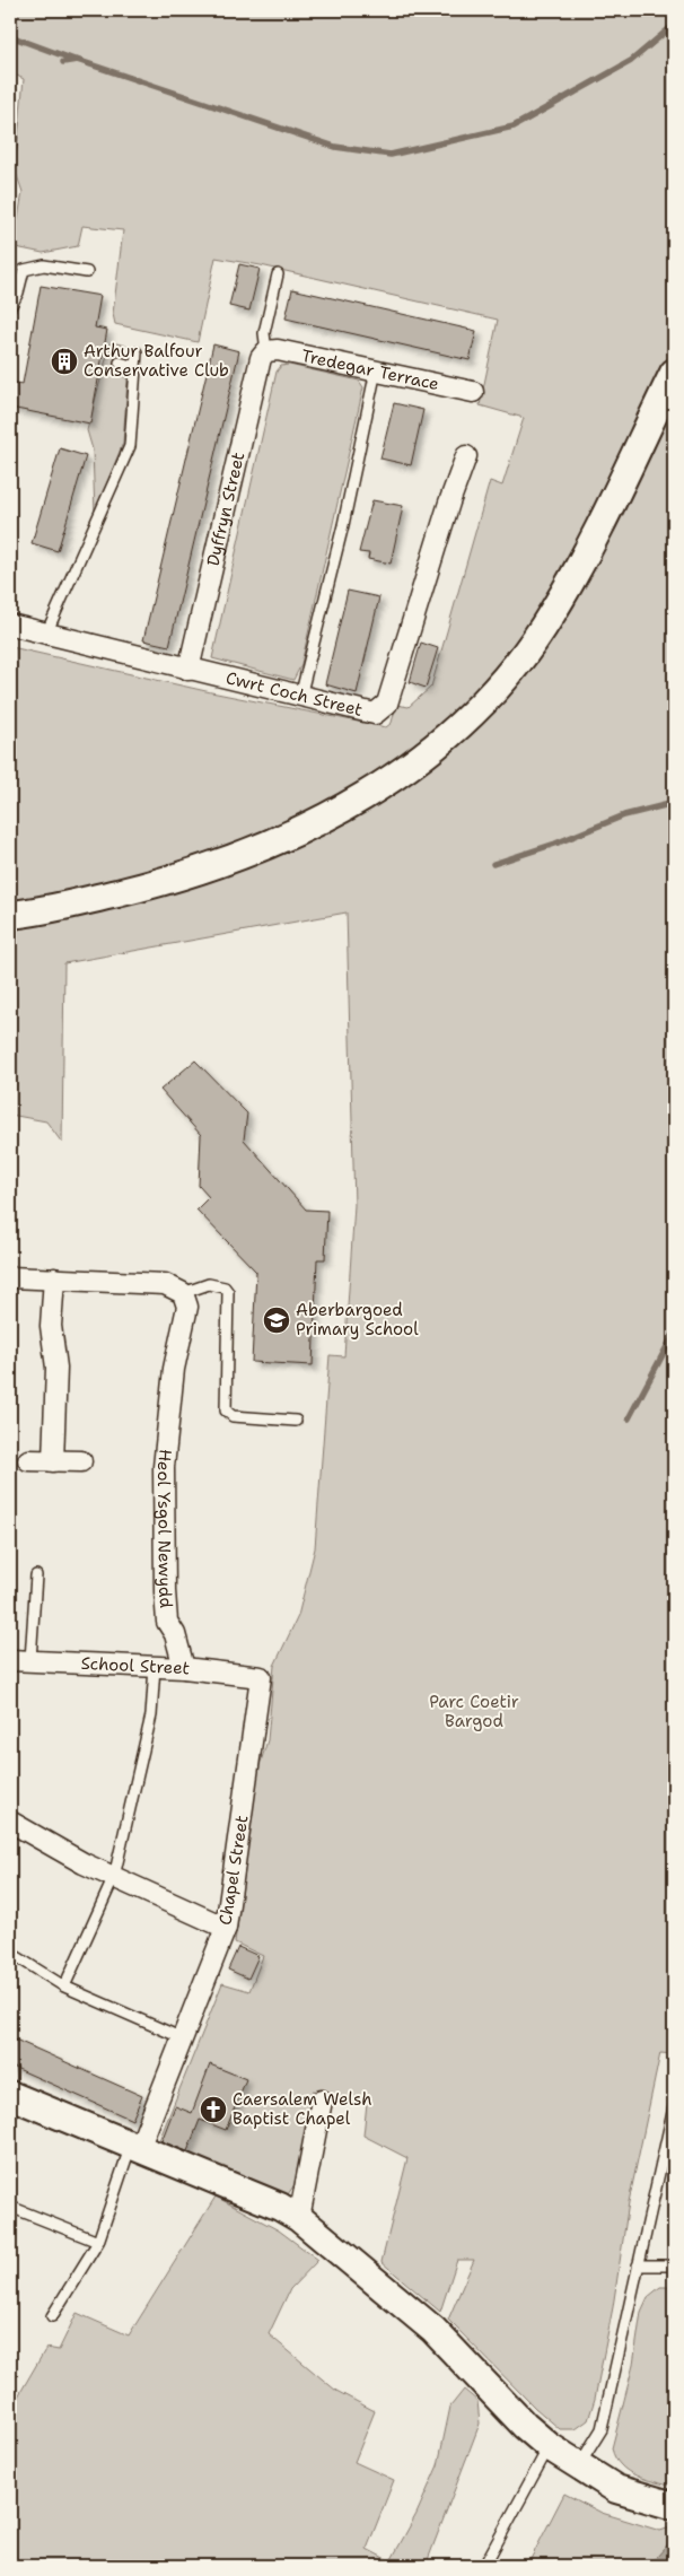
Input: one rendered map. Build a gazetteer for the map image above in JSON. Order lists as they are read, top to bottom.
{
  "streets": {
    "street": [
      "Tredegar Terrace",
      "Dyffryn Street",
      "Cwrt Coch Street",
      "Heol Ysgol Newydd",
      "School Street",
      "Chapel Street"
    ]
  },
  "crossings": [
    ["Tredegar Terrace", "Dyffryn Street"],
    ["Dyffryn Street", "Cwrt Coch Street"],
    ["Heol Ysgol Newydd", "School Street"],
    ["School Street", "Chapel Street"]
  ],
  "parks": ["Parc Coetir Bargod"],
  "places": {
    "building": ["Arthur Balfour Conservative Club"],
    "school or university": ["Aberbargoed Primary School"],
    "church": ["Caersalem Welsh Baptist Chapel"]
  }
}
